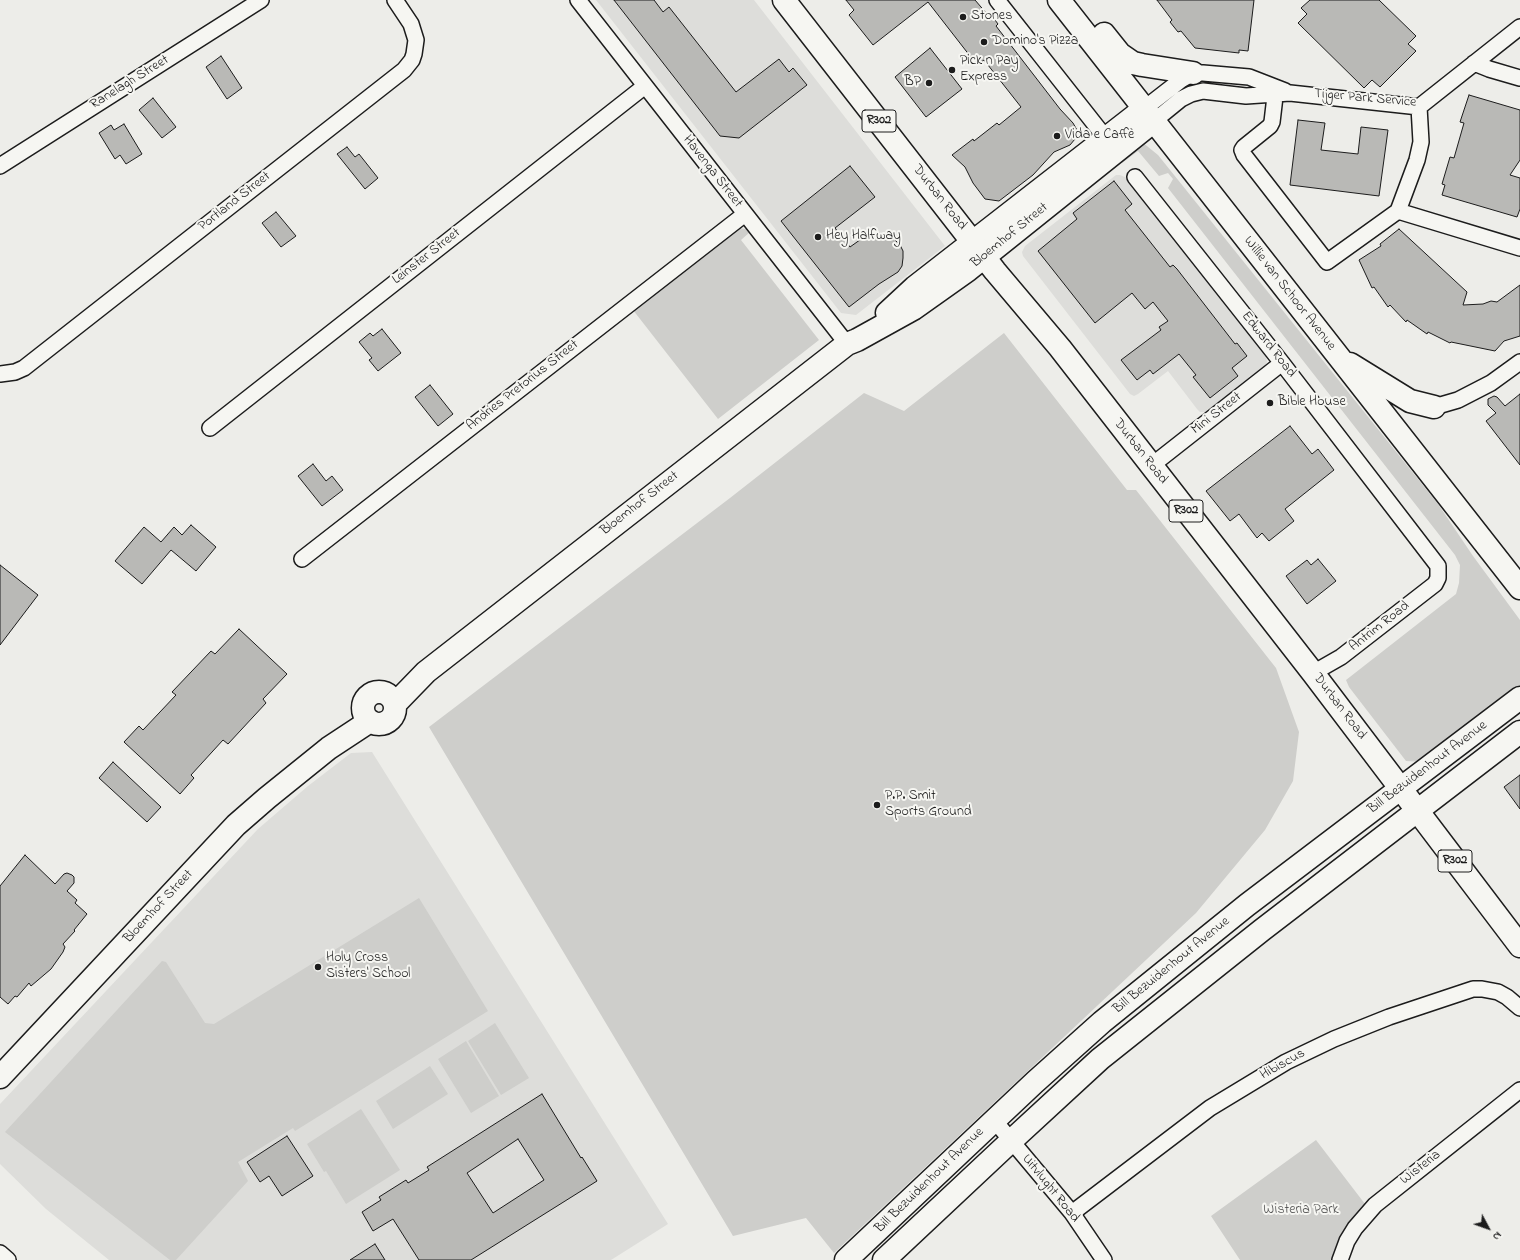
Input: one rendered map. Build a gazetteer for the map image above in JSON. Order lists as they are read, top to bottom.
{
  "streets": {
    "main road": [
      "R302",
      "Durban Road",
      "Bloemhof Street",
      "Willie van Schoor Avenue",
      "Bill Bezuidenhout Avenue"
    ],
    "street": [
      "Ranelagh Street",
      "Tijger Park Service",
      "Havenga Street",
      "Portland Street",
      "Leinster Street",
      "Edward Road",
      "Andries Pretorius Street",
      "Mini Street",
      "Antrim Road",
      "Hibiscus",
      "Wisteria",
      "Uitvlught Road"
    ]
  },
  "crossings": [
    ["Tijger Park Service", "Bloemhof Street"],
    ["Tijger Park Service", "Willie van Schoor Avenue"],
    ["Havenga Street", "Bloemhof Street"],
    ["Havenga Street", "Leinster Street"],
    ["Havenga Street", "Andries Pretorius Street"],
    ["Durban Road", "Bloemhof Street"],
    ["Durban Road", "Mini Street"],
    ["Durban Road", "Antrim Road"],
    ["Durban Road", "Bill Bezuidenhout Avenue"],
    ["Bloemhof Street", "Willie van Schoor Avenue"],
    ["Edward Road", "Mini Street"],
    ["Edward Road", "Antrim Road"],
    ["Bill Bezuidenhout Avenue", "Uitvlught Road"],
    ["Hibiscus", "Uitvlught Road"]
  ],
  "parks": ["Wisteria Park"],
  "places": [
    "Stones",
    "Domino's Pizza",
    "Pick n Pay Express",
    "BP",
    "Vida e Caffè",
    "Hey Halfway",
    "Bible House",
    "P.P. Smit Sports Ground",
    "Holy Cross Sisters' School"
  ],
  "north": "bottom right"
}
